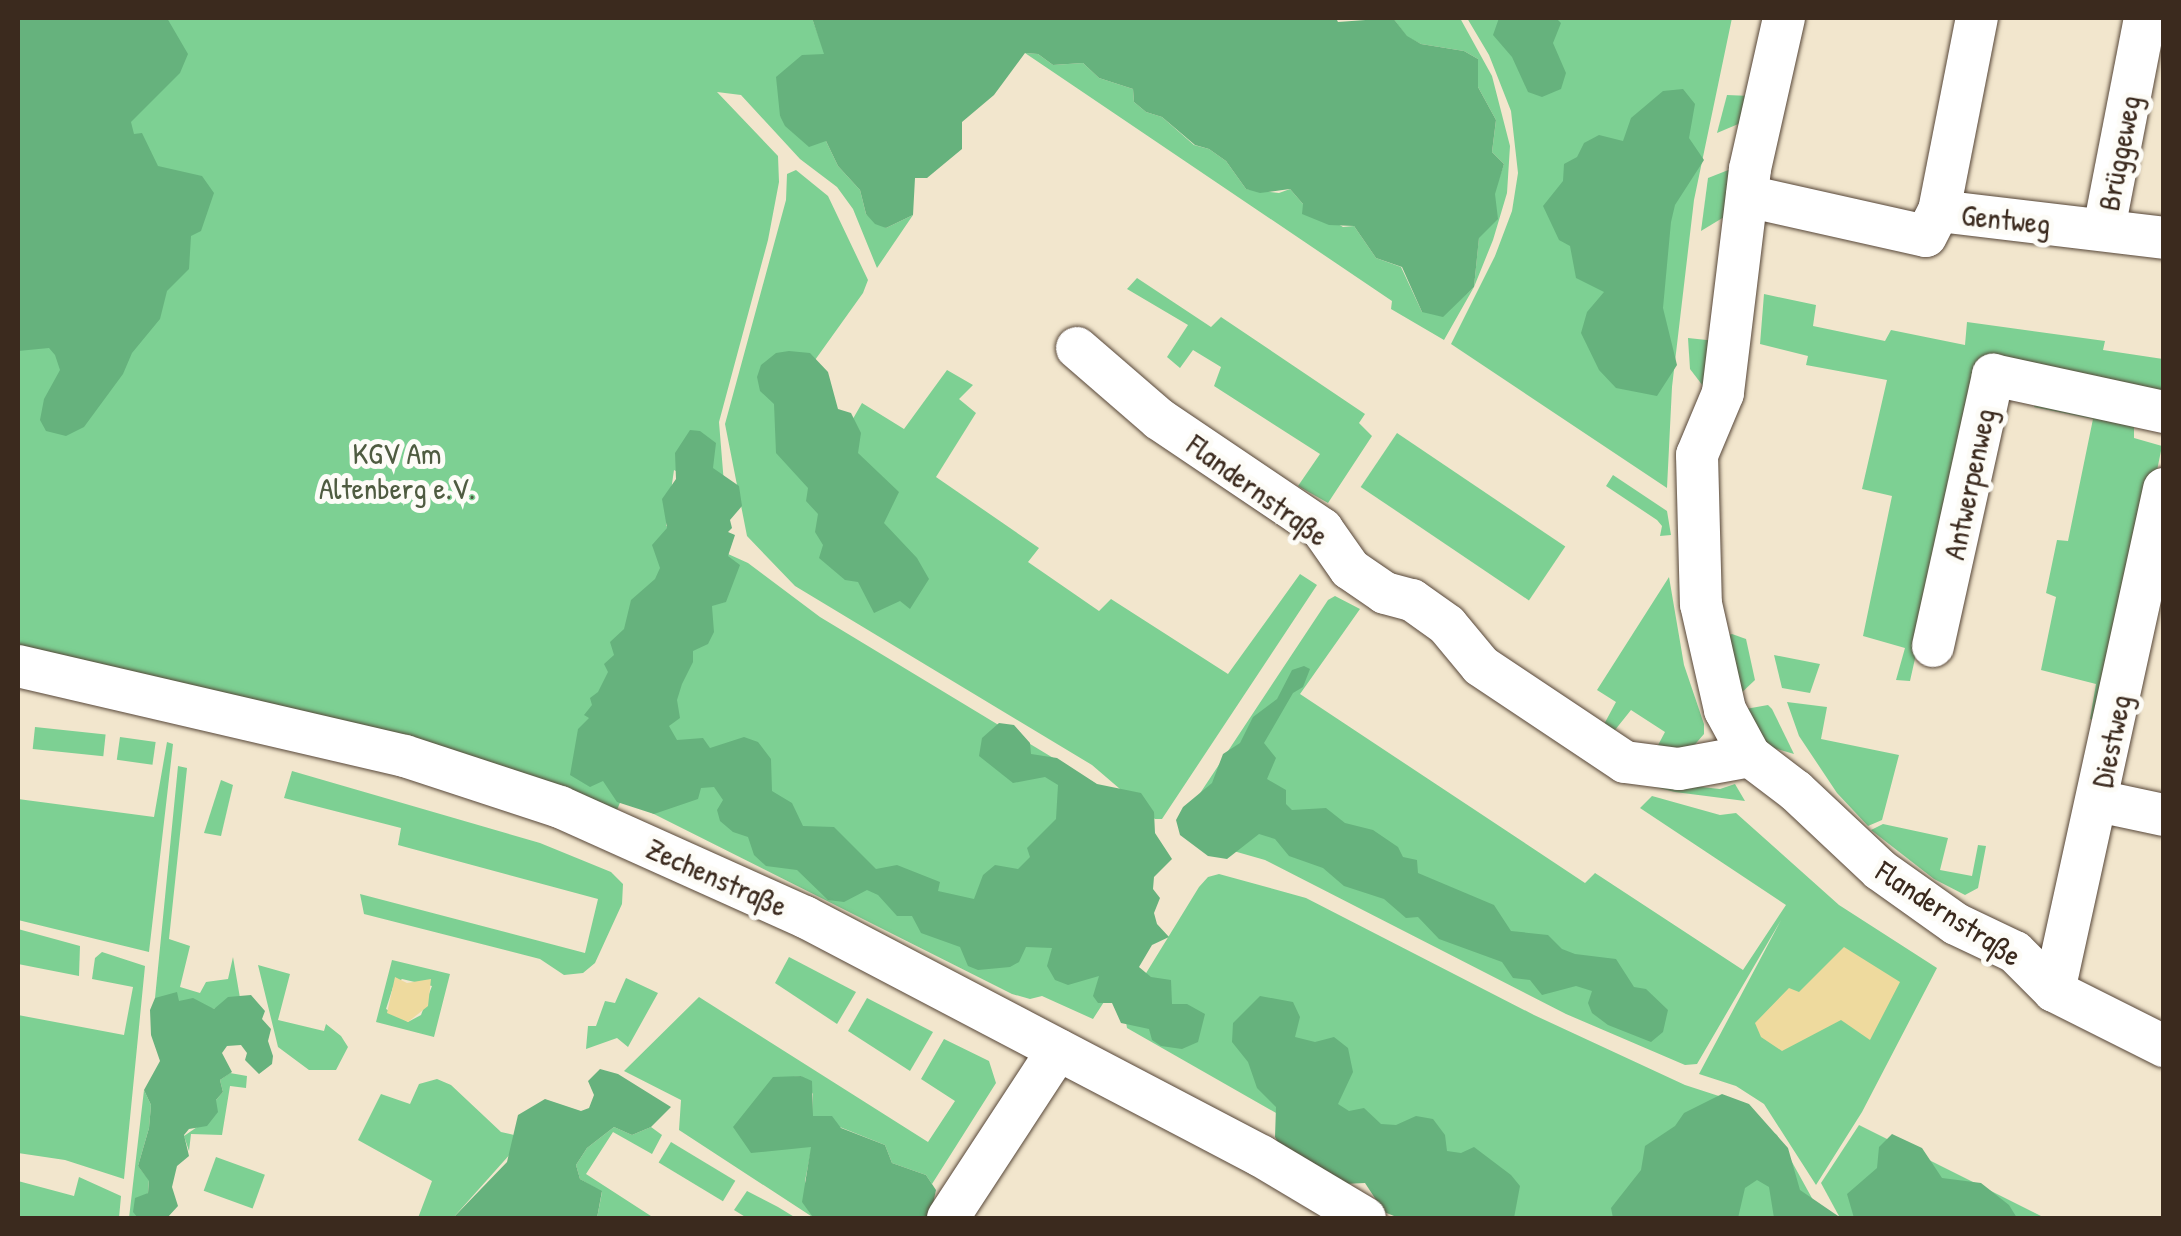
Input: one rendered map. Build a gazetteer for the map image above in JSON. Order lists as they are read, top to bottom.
{
  "streets": {
    "street": [
      "Brüggeweg",
      "Gentweg",
      "Antwerpenweg",
      "Flandernstraße",
      "Diestweg",
      "Zechenstraße"
    ]
  },
  "crossings": [
    ["Brüggeweg", "Gentweg"],
    ["Gentweg", "Flandernstraße"],
    ["Flandernstraße", "Diestweg"]
  ],
  "parks": ["KGV Am Altenberg e.V."]
}
